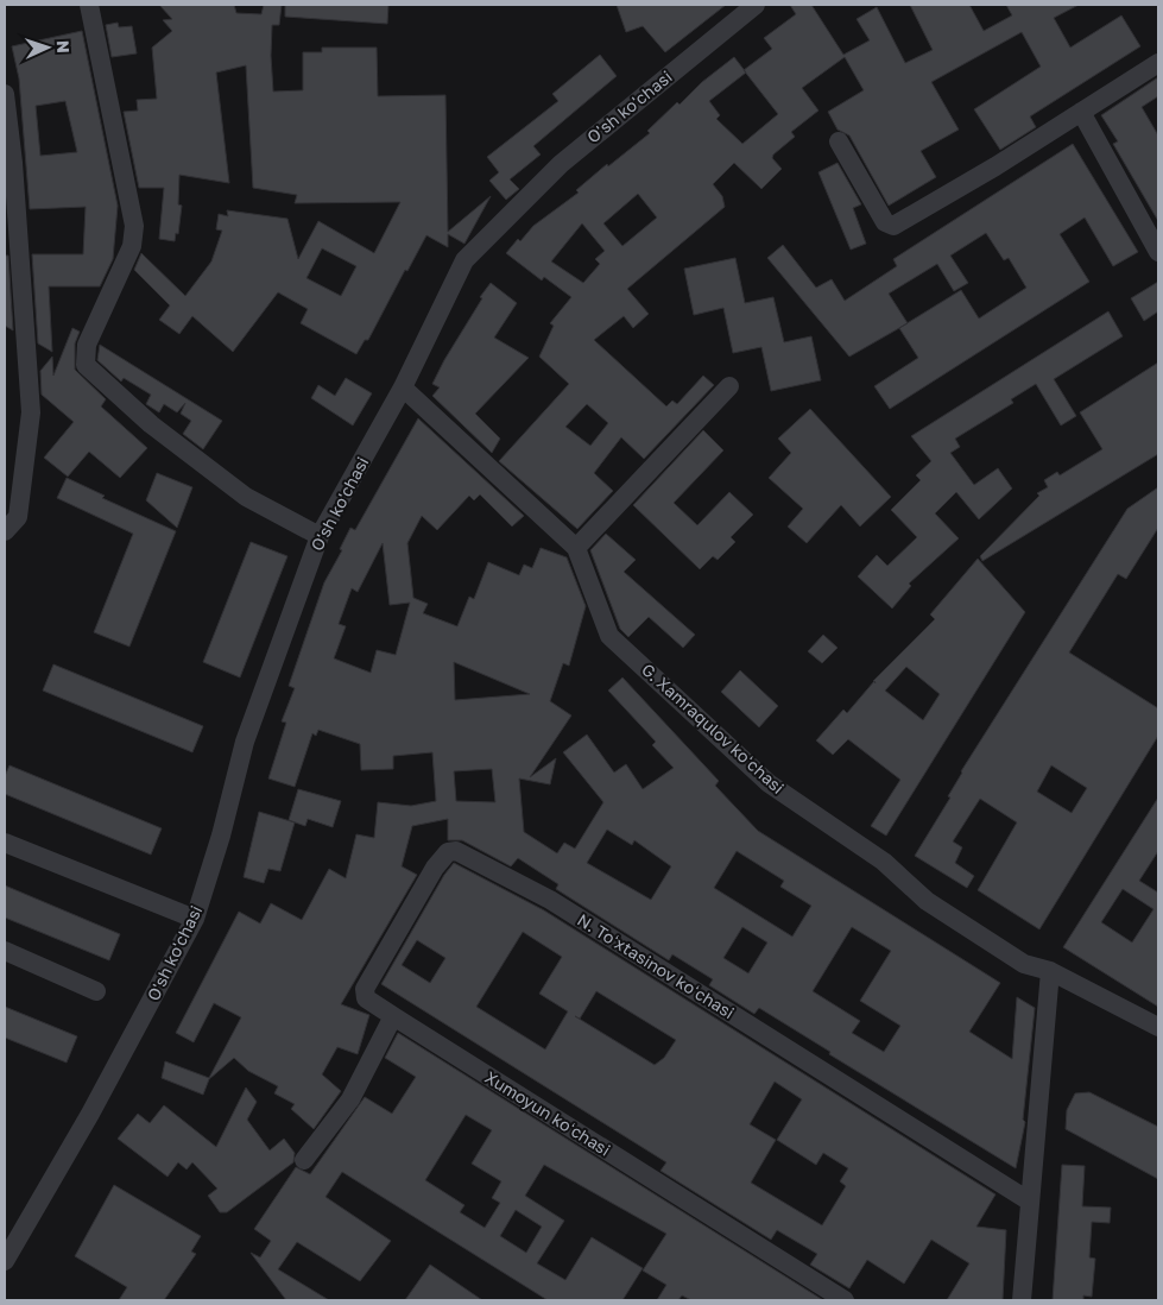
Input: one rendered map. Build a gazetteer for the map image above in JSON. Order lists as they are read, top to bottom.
{
  "streets": {
    "street": [
      "O'sh ko'chasi",
      "G. Xamraqulov koʻchasi",
      "N. Toʻxtasinov koʻchasi",
      "Xumoyun koʻchasi"
    ]
  },
  "crossings": [
    ["O'sh ko'chasi", "G. Xamraqulov koʻchasi"],
    ["N. Toʻxtasinov koʻchasi", "Xumoyun koʻchasi"]
  ],
  "north": "right"
}
